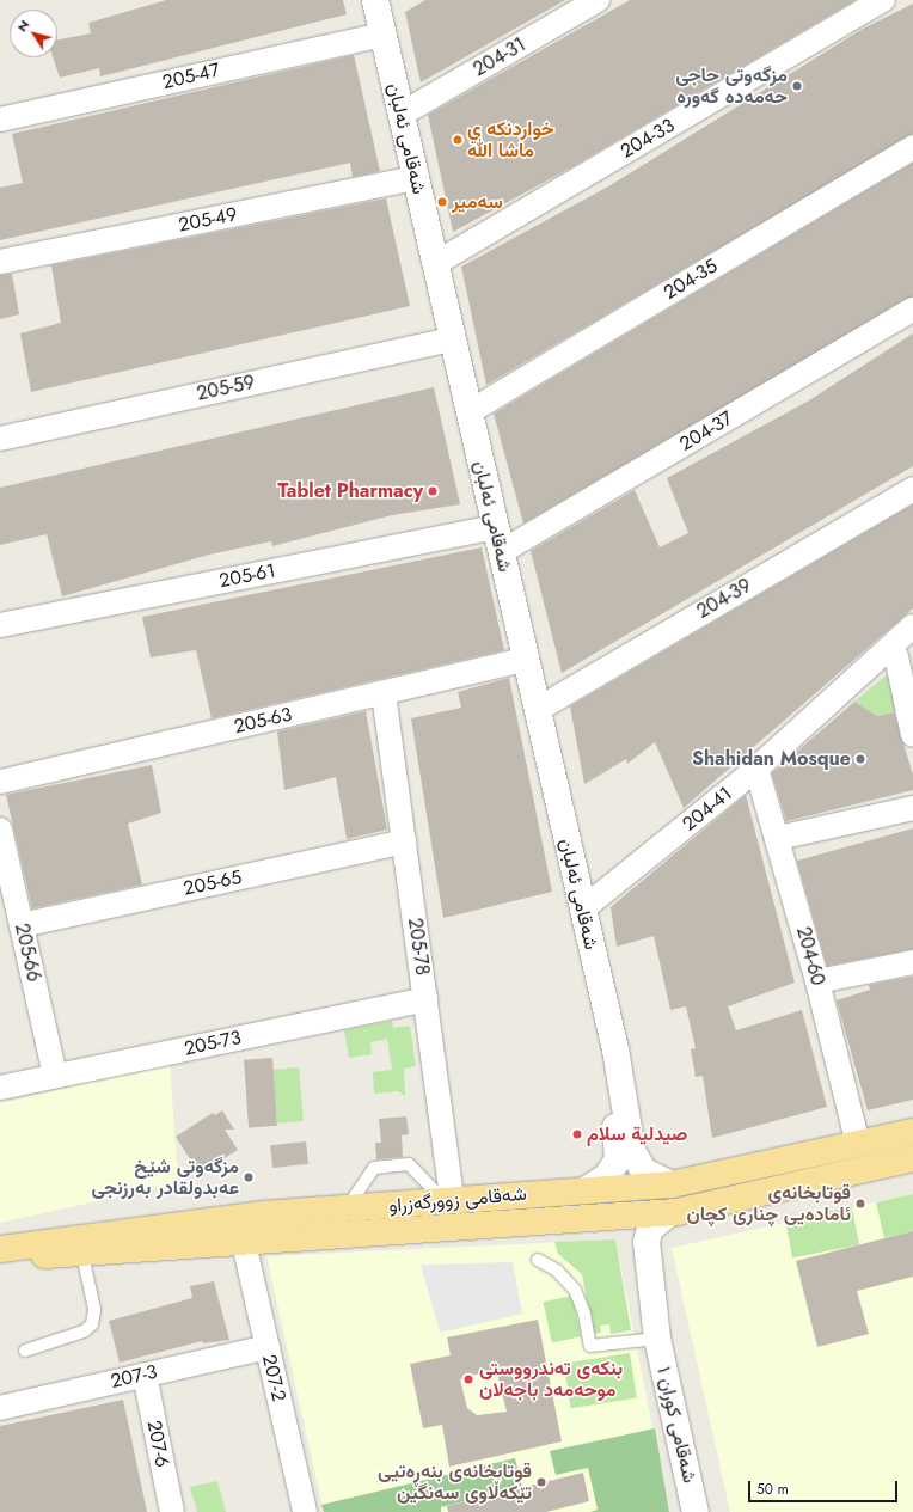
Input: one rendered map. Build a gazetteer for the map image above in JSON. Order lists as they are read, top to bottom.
{
  "streets": {
    "main road": ["شەقامی زوورگەزراو"],
    "street": [
      "204-31",
      "205-47",
      "شەقامی ئەلبان",
      "204-33",
      "205-49",
      "204-35",
      "205-59",
      "204-37",
      "205-61",
      "204-39",
      "205-63",
      "204-41",
      "205-65",
      "205-78",
      "205-66",
      "204-60",
      "205-73",
      "207-3",
      "207-2",
      "شەقامی کوران ١",
      "207-6"
    ]
  },
  "crossings": [
    ["204-31", "شەقامی ئەلبان"],
    ["205-47", "شەقامی ئەلبان"],
    ["شەقامی ئەلبان", "204-33"],
    ["شەقامی ئەلبان", "205-49"],
    ["شەقامی ئەلبان", "204-35"],
    ["شەقامی ئەلبان", "205-59"],
    ["شەقامی ئەلبان", "204-37"],
    ["شەقامی ئەلبان", "205-61"],
    ["شەقامی ئەلبان", "204-39"],
    ["شەقامی ئەلبان", "205-63"],
    ["شەقامی ئەلبان", "204-41"],
    ["شەقامی ئەلبان", "شەقامی زوورگەزراو"],
    ["205-63", "205-78"],
    ["204-41", "204-60"],
    ["205-65", "205-78"],
    ["205-65", "205-66"],
    ["205-78", "205-73"],
    ["205-78", "شەقامی زوورگەزراو"],
    ["205-66", "205-73"],
    ["204-60", "شەقامی زوورگەزراو"],
    ["شەقامی زوورگەزراو", "207-2"],
    ["شەقامی زوورگەزراو", "شەقامی کوران ١"],
    ["207-3", "207-2"],
    ["207-3", "207-6"]
  ],
  "places": [
    "مزگه‌وتی حاجی حه‌مه‌ده‌ گه‌وره",
    "خواردنكه ي ماشا الله",
    "سەمیر",
    "Tablet Pharmacy",
    "Shahidan Mosque",
    "صیدلیة سلام",
    "مزگەوتی شێخ عەبدولقادر بەرزنجی",
    "قوتابخانەی ئامادەیی چناری کچان",
    "بنکەی تەندرووستی موحەمەد باجەلان",
    "قوتابخانەی بنەڕەتیی تێکەڵاوی سەنگین"
  ],
  "scale_bar": "50 m",
  "north": "top left"
}
